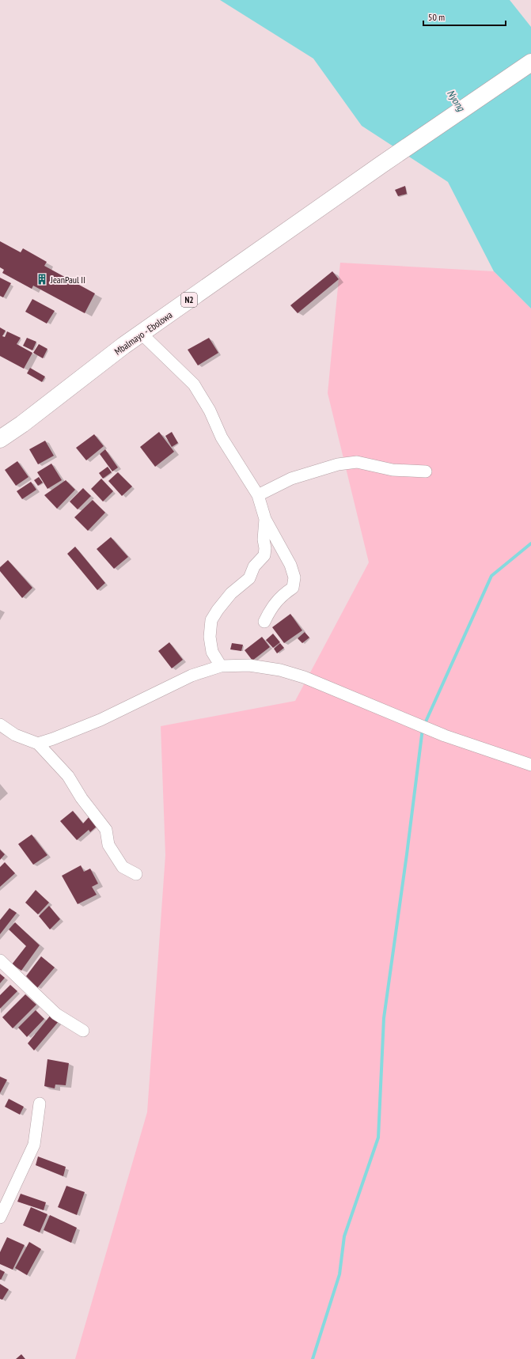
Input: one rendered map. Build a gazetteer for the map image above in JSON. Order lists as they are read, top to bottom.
{
  "streets": {
    "highway": ["N2", "Mbalmayo - Ebolowa"]
  },
  "water": ["Nyong"],
  "places": {
    "building": ["JeanPaul II"]
  },
  "scale_bar": "50 m"
}
